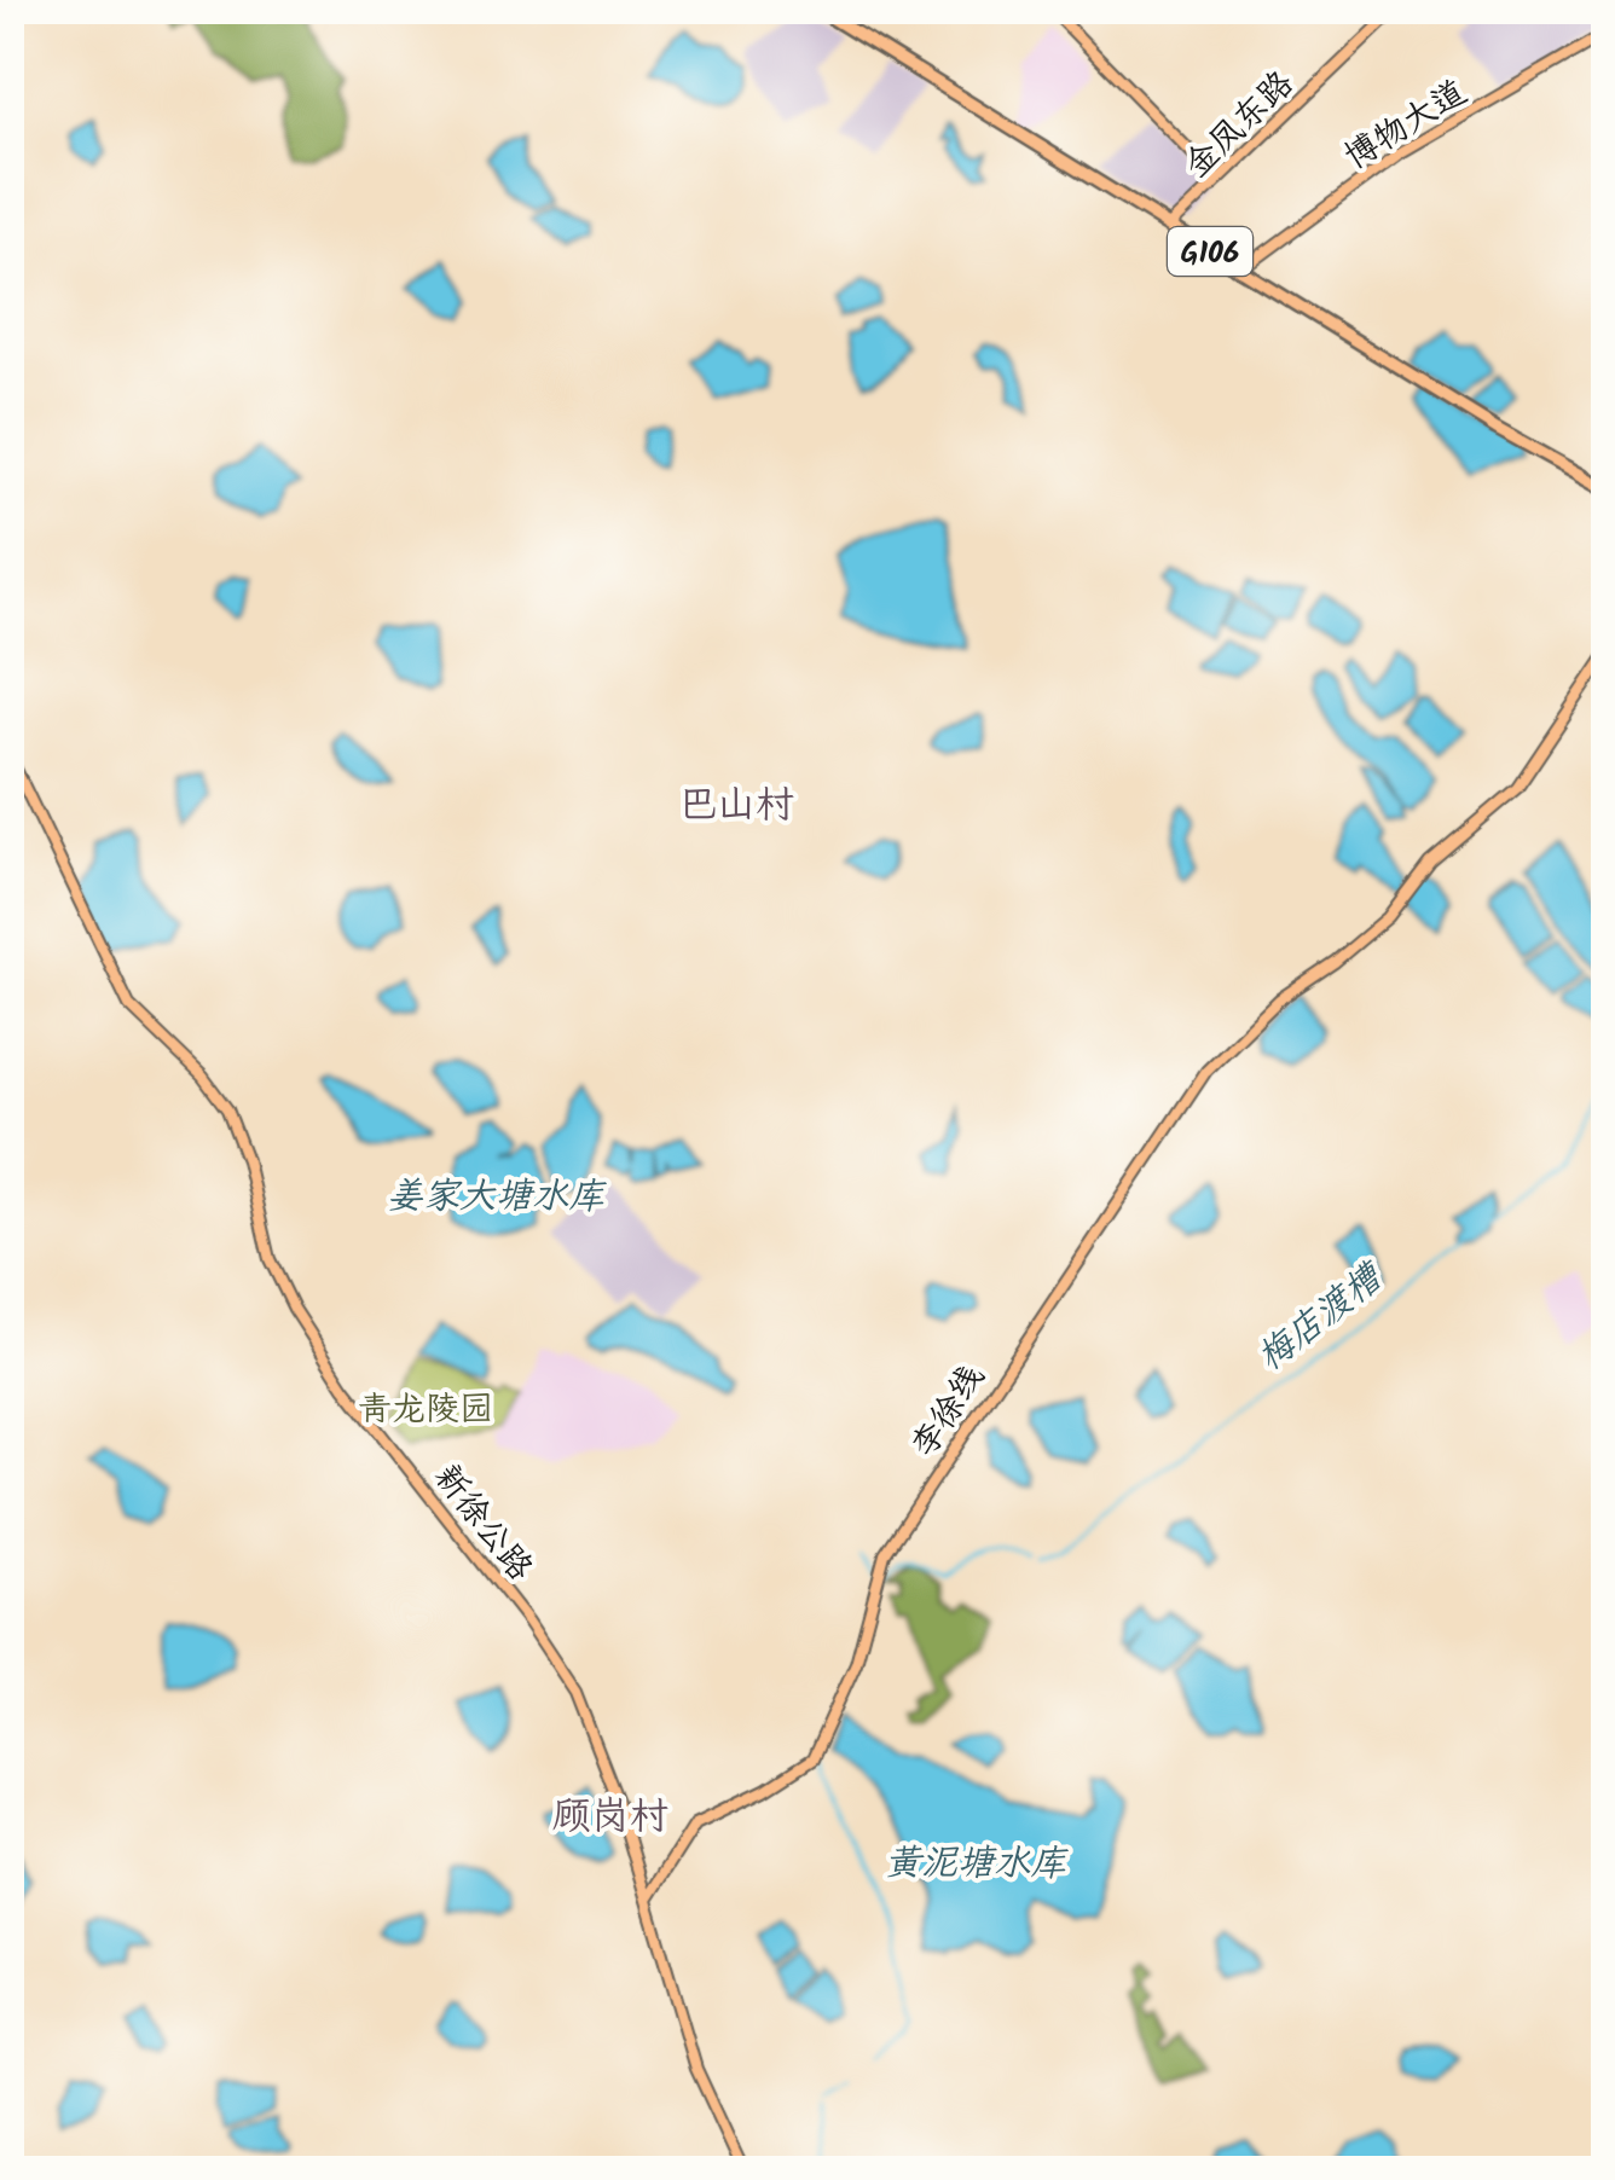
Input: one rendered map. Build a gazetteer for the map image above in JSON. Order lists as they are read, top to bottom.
{
  "streets": {
    "highway": ["G106"],
    "main road": [
      "金凤东路",
      "博物大道",
      "李徐线",
      "新徐公路"
    ]
  },
  "crossings": [
    ["金凤东路", "G106"],
    ["博物大道", "G106"],
    ["李徐线", "新徐公路"]
  ],
  "districts": ["巴山村", "顾岗村"],
  "water": ["姜家大塘水库", "梅店渡槽", "黄泥塘水库"],
  "parks": ["青龙陵园"]
}
